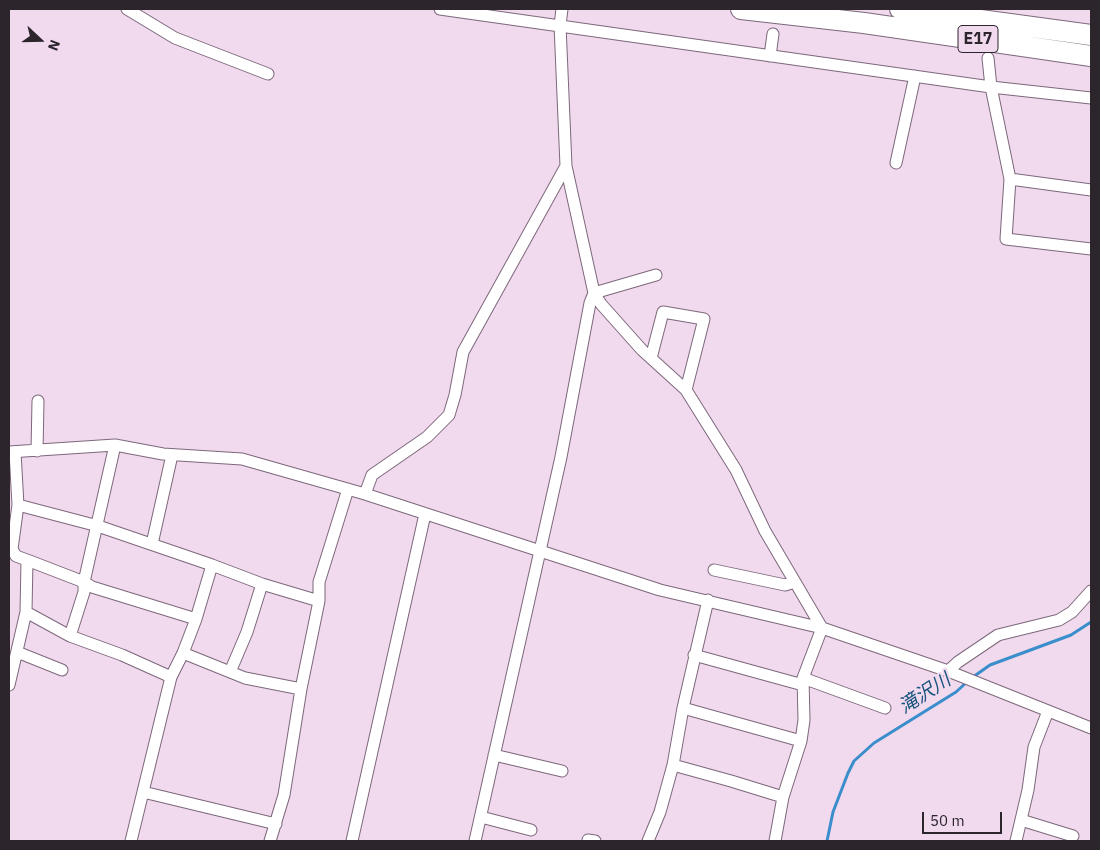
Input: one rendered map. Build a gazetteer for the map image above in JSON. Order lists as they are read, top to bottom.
{
  "streets": {
    "highway": ["E17"]
  },
  "water": ["滝沢川"],
  "scale_bar": "50 m",
  "north": "right"
}
